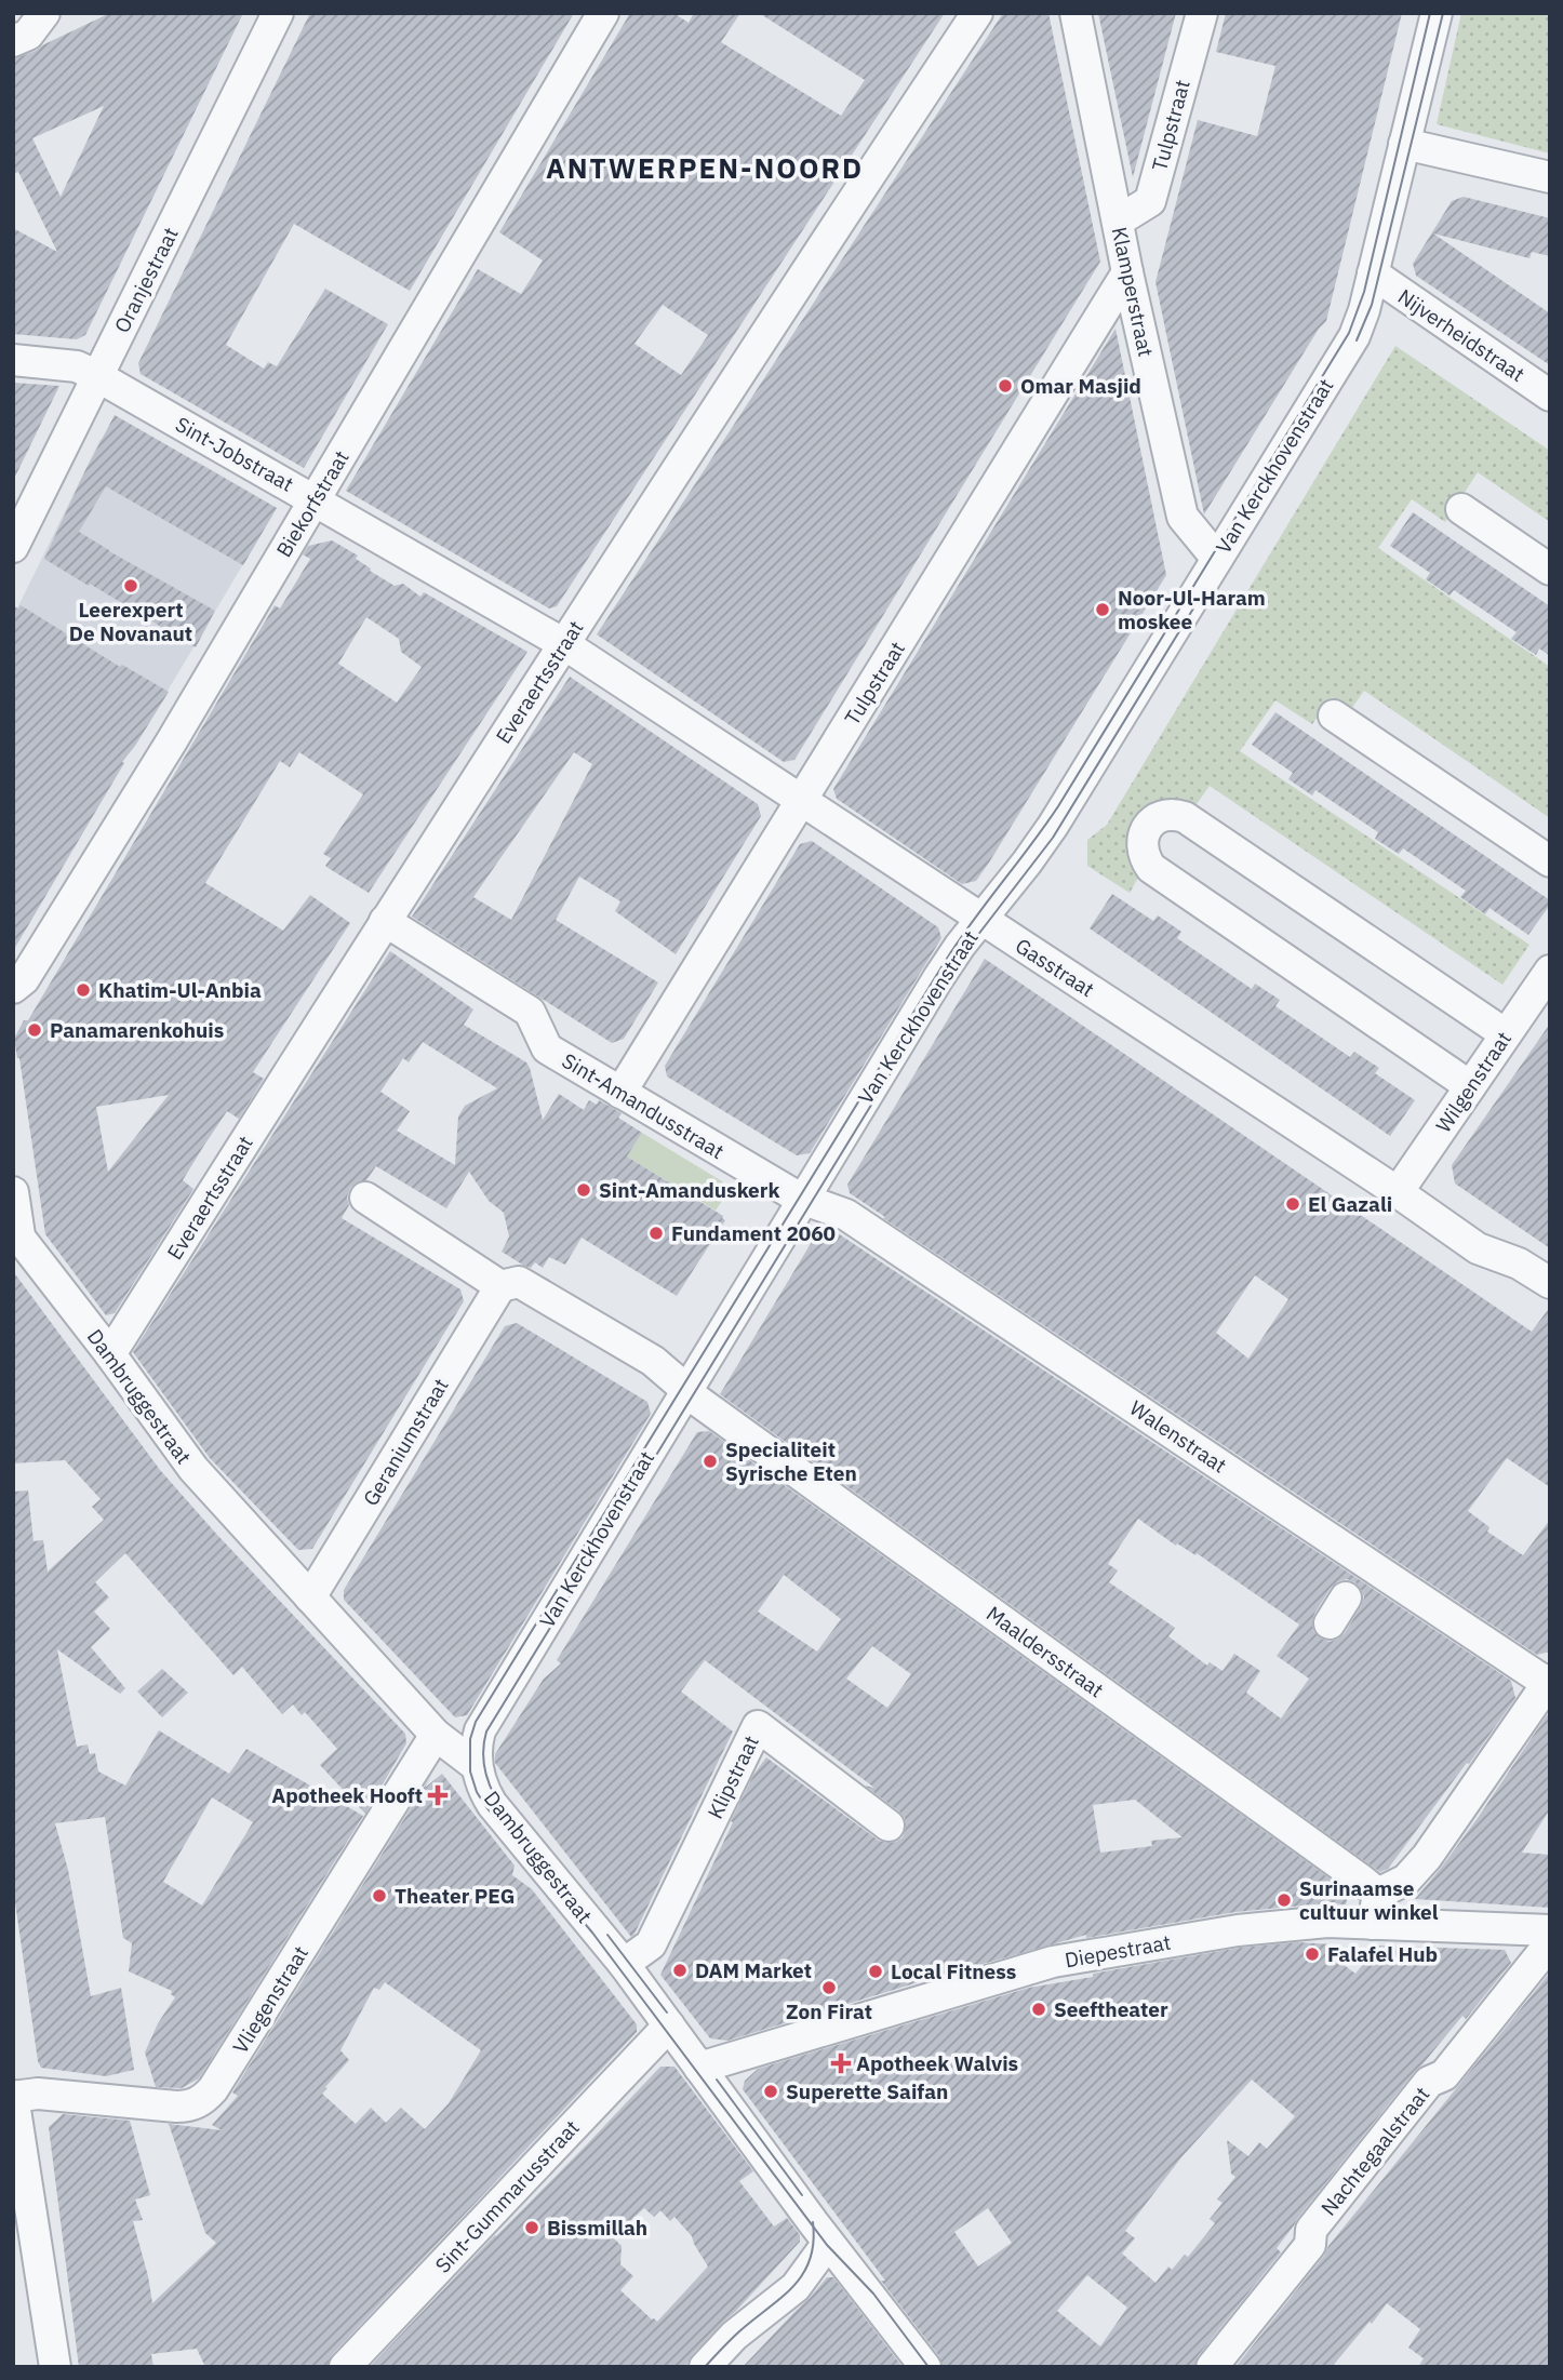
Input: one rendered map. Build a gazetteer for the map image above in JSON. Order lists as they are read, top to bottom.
{
  "streets": {
    "street": [
      "Tulpstraat",
      "Oranjestraat",
      "Klamperstraat",
      "Nijverheidstraat",
      "Sint-Jobstraat",
      "Van Kerckhovenstraat",
      "Biekorfstraat",
      "Everaertsstraat",
      "Gasstraat",
      "Wilgenstraat",
      "Sint-Amandusstraat",
      "Dambruggestraat",
      "Walenstraat",
      "Geraniumstraat",
      "Maaldersstraat",
      "Klipstraat",
      "Diepestraat",
      "Vliegenstraat",
      "Nachtegaalstraat",
      "Sint-Gummarusstraat"
    ]
  },
  "crossings": [
    ["Tulpstraat", "Klamperstraat"],
    ["Tulpstraat", "Gasstraat"],
    ["Tulpstraat", "Sint-Amandusstraat"],
    ["Oranjestraat", "Sint-Jobstraat"],
    ["Klamperstraat", "Van Kerckhovenstraat"],
    ["Nijverheidstraat", "Van Kerckhovenstraat"],
    ["Sint-Jobstraat", "Biekorfstraat"],
    ["Sint-Jobstraat", "Everaertsstraat"],
    ["Sint-Jobstraat", "Gasstraat"],
    ["Van Kerckhovenstraat", "Gasstraat"],
    ["Van Kerckhovenstraat", "Sint-Amandusstraat"],
    ["Van Kerckhovenstraat", "Dambruggestraat"],
    ["Van Kerckhovenstraat", "Walenstraat"],
    ["Van Kerckhovenstraat", "Maaldersstraat"],
    ["Everaertsstraat", "Gasstraat"],
    ["Everaertsstraat", "Sint-Amandusstraat"],
    ["Everaertsstraat", "Dambruggestraat"],
    ["Gasstraat", "Wilgenstraat"],
    ["Sint-Amandusstraat", "Walenstraat"],
    ["Dambruggestraat", "Geraniumstraat"],
    ["Dambruggestraat", "Klipstraat"],
    ["Dambruggestraat", "Diepestraat"],
    ["Dambruggestraat", "Vliegenstraat"],
    ["Dambruggestraat", "Sint-Gummarusstraat"],
    ["Geraniumstraat", "Maaldersstraat"]
  ],
  "districts": ["ANTWERPEN-NOORD"],
  "places": {
    "other": [
      "Omar Masjid",
      "Leerexpert De Novanaut",
      "Noor-Ul-Haram moskee",
      "Khatim-Ul-Anbia",
      "Panamarenkohuis",
      "Sint-Amanduskerk",
      "El Gazali",
      "Fundament 2060",
      "Specialiteit Syrische Eten",
      "Theater PEG",
      "Surinaamse cultuur winkel",
      "Falafel Hub",
      "DAM Market",
      "Local Fitness",
      "Zon Firat",
      "Seeftheater",
      "Superette Saifan",
      "Bissmillah"
    ],
    "health": ["Apotheek Hooft", "Apotheek Walvis"]
  }
}
